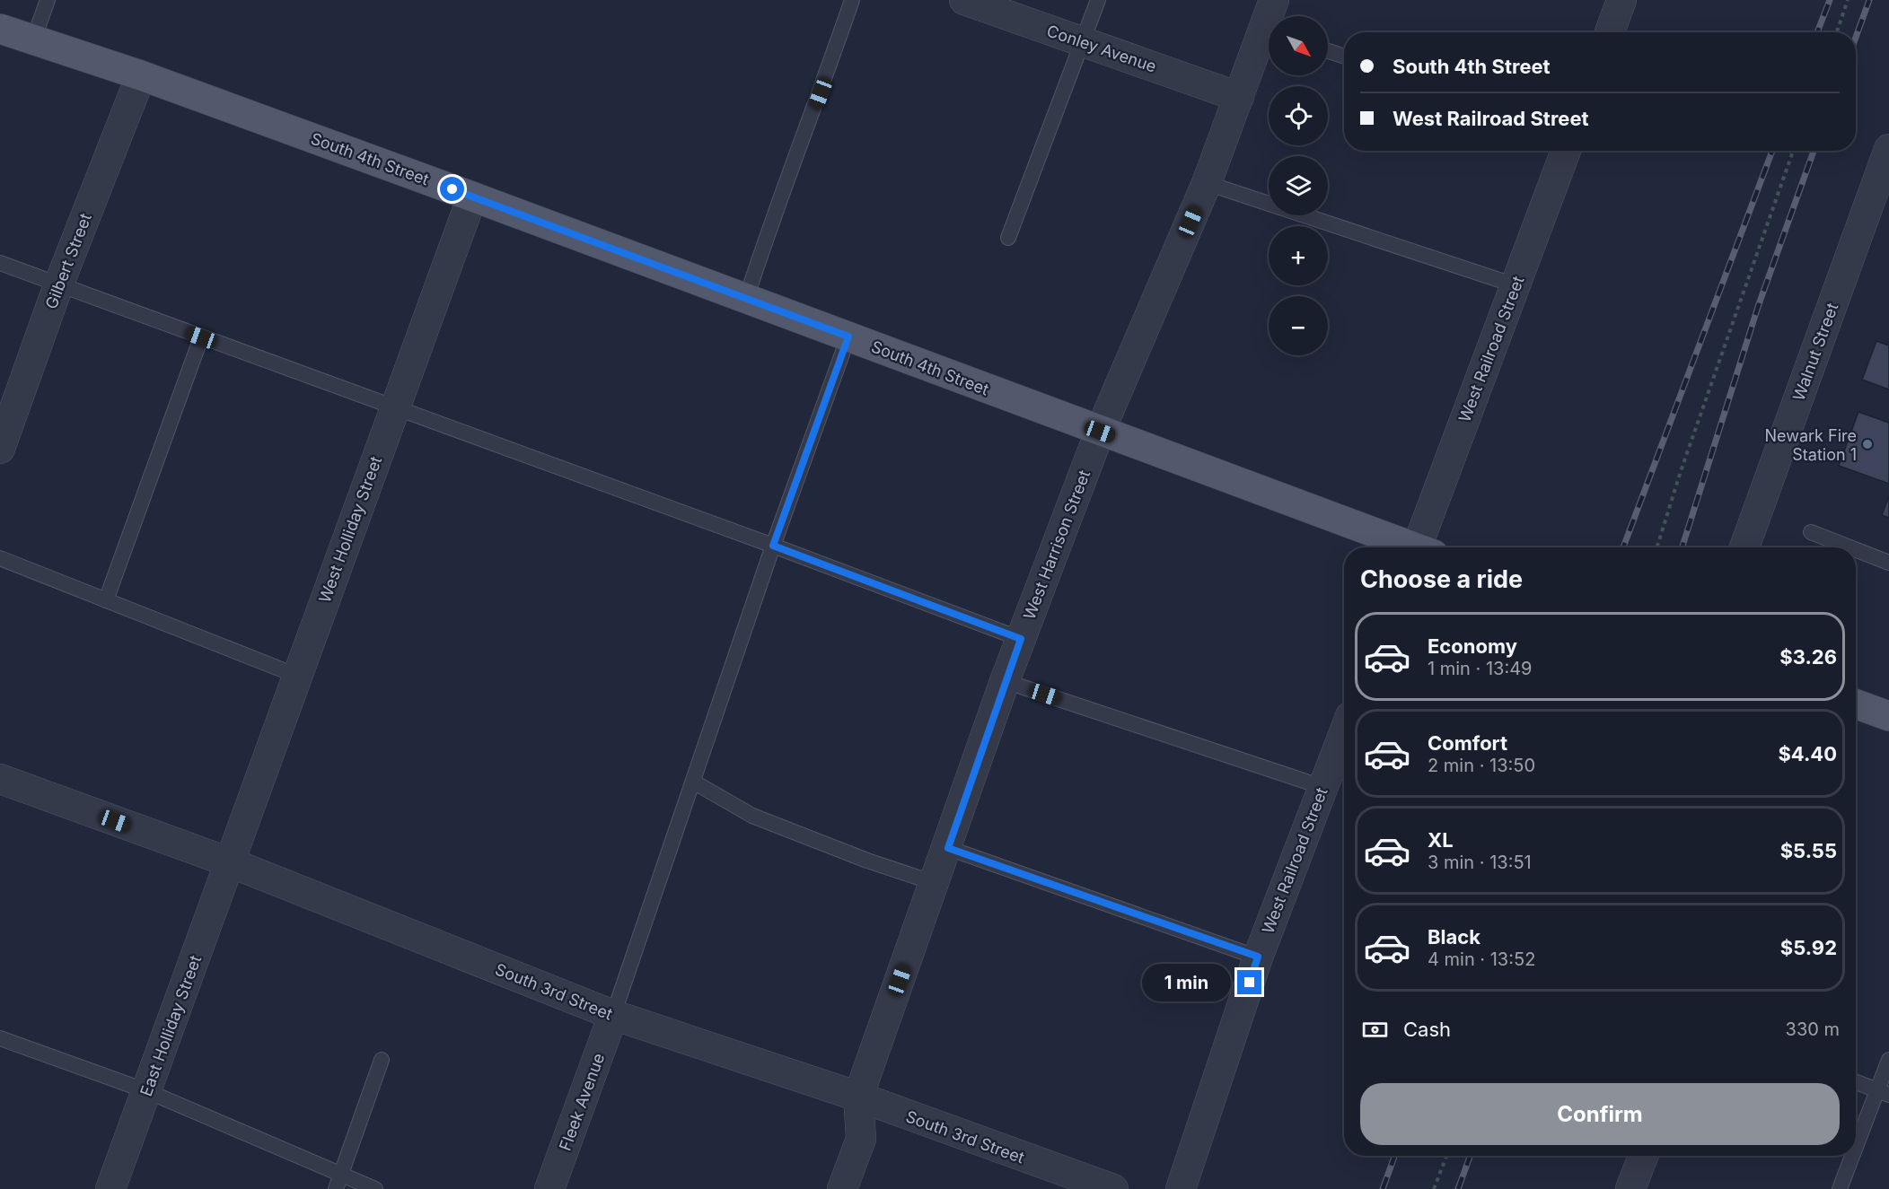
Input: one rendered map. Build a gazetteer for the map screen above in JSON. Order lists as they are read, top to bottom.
{
  "streets": {
    "main road": ["South 4th Street"],
    "street": [
      "Conley Avenue",
      "Gilbert Street",
      "West Railroad Street",
      "Walnut Street",
      "West Holliday Street",
      "West Harrison Street",
      "South 3rd Street",
      "East Holliday Street",
      "Fleek Avenue"
    ]
  },
  "crossings": [
    ["Conley Avenue", "West Harrison Street"],
    ["South 4th Street", "Gilbert Street"],
    ["South 4th Street", "West Holliday Street"],
    ["South 4th Street", "West Harrison Street"],
    ["West Holliday Street", "South 3rd Street"],
    ["West Holliday Street", "East Holliday Street"],
    ["West Harrison Street", "South 3rd Street"],
    ["South 3rd Street", "East Holliday Street"],
    ["South 3rd Street", "Fleek Avenue"]
  ],
  "places": ["Newark Fire Station 1"],
  "north": "bottom right",
  "page": {
    "map_buttons": ["+", "−"],
    "banner": ["South 4th Street", "West Railroad Street"],
    "heading": "Choose a ride",
    "list": [
      {
        "name": "Economy",
        "note": "1 min · 13:49",
        "value": "$3.26"
      },
      {
        "name": "Comfort",
        "note": "2 min · 13:50",
        "value": "$4.40"
      },
      {
        "name": "XL",
        "note": "3 min · 13:51",
        "value": "$5.55"
      },
      {
        "name": "Black",
        "note": "4 min · 13:52",
        "value": "$5.92"
      }
    ],
    "bubble": "1 min",
    "pay": ["Cash", "330 m"],
    "buttons": "Confirm"
  }
}
